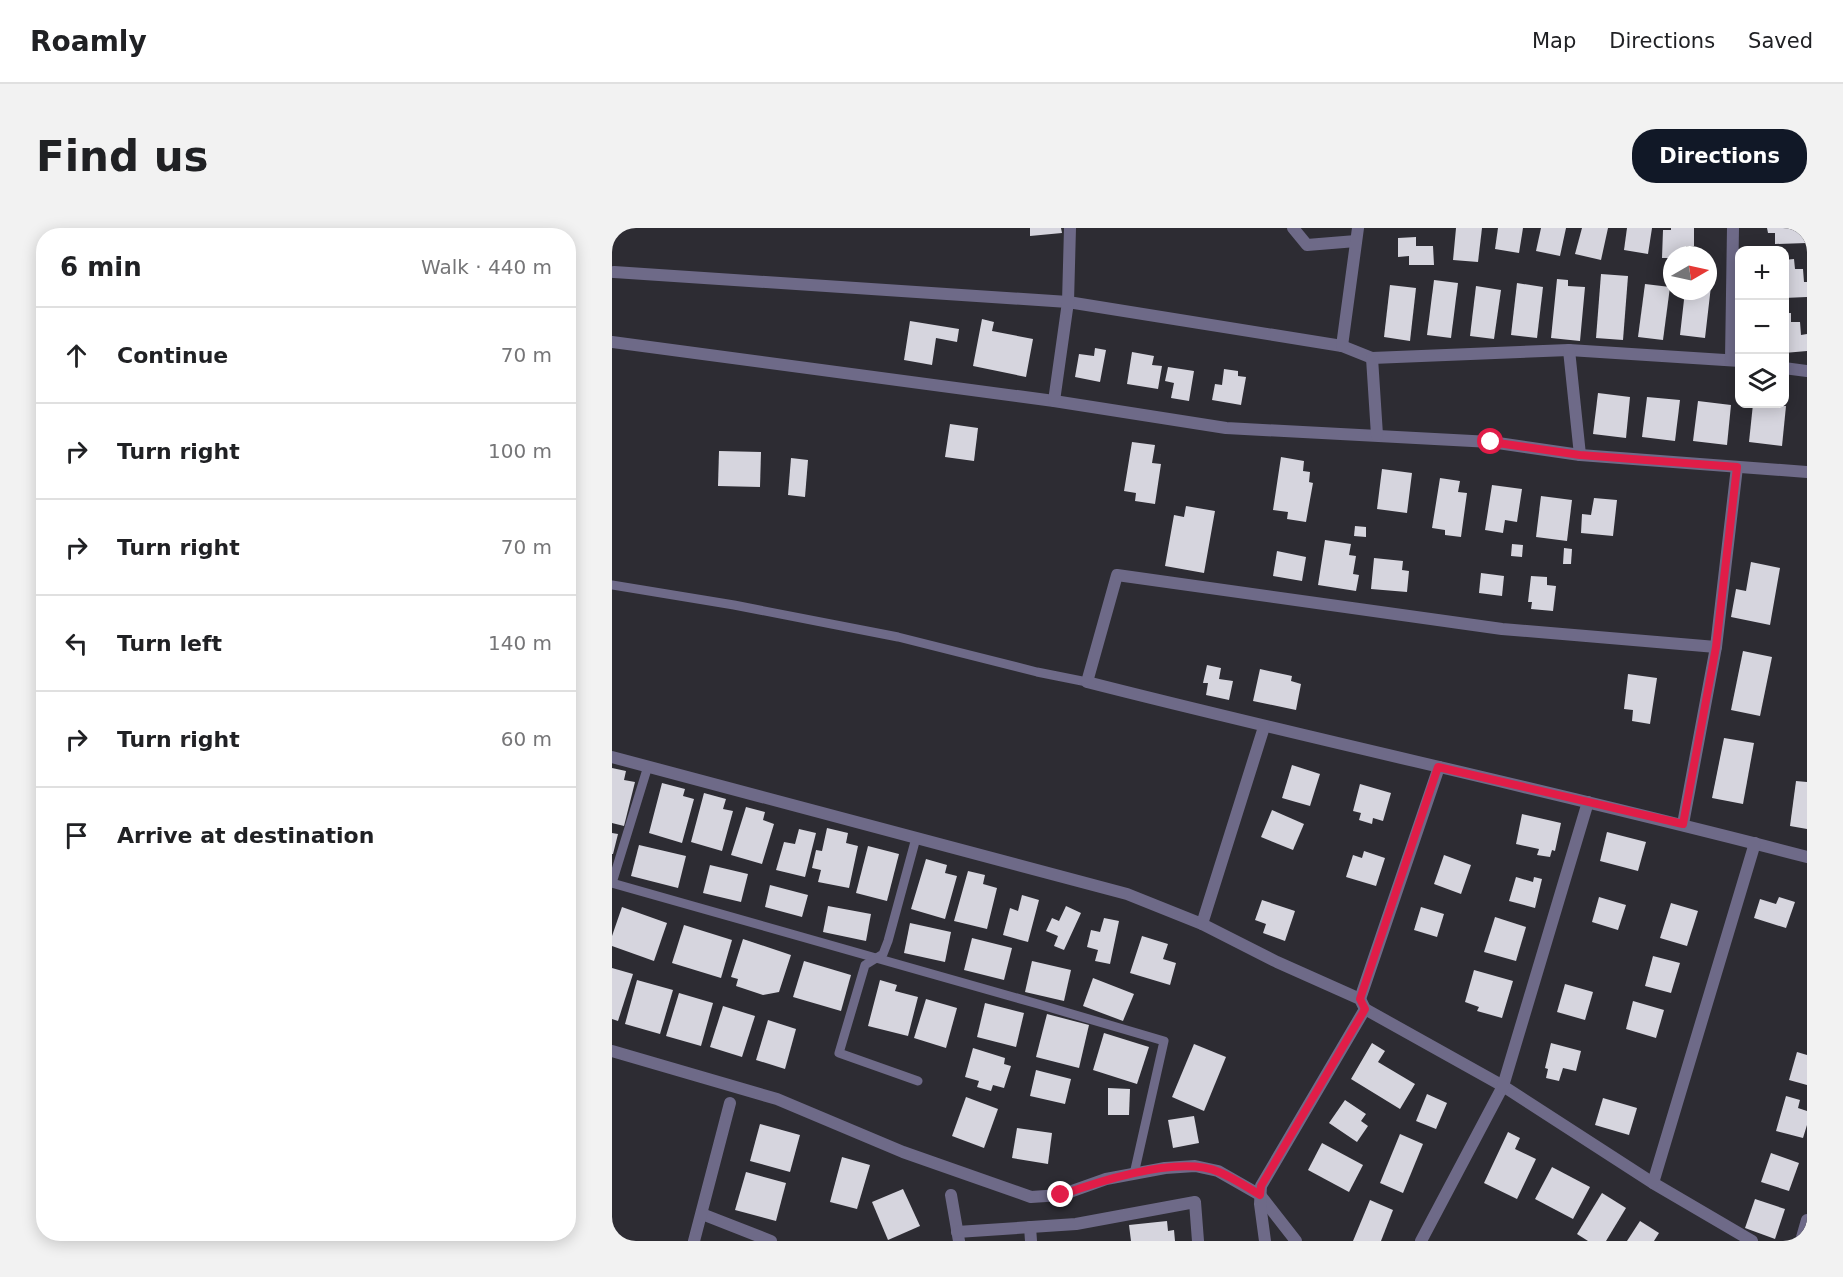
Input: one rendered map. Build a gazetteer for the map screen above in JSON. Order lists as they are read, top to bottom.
{
  "north": "right",
  "page": {
    "header": "Roamly",
    "nav": ["Map", "Directions", "Saved"],
    "buttons": "Directions",
    "title": "Find us",
    "heading": ["6 min", "Walk · 440 m"],
    "map_buttons": ["+", "−"],
    "list": [
      ["Continue", "70 m"],
      ["Turn right", "100 m"],
      ["Turn right", "70 m"],
      ["Turn left", "140 m"],
      ["Turn right", "60 m"],
      "Arrive at destination"
    ]
  }
}
